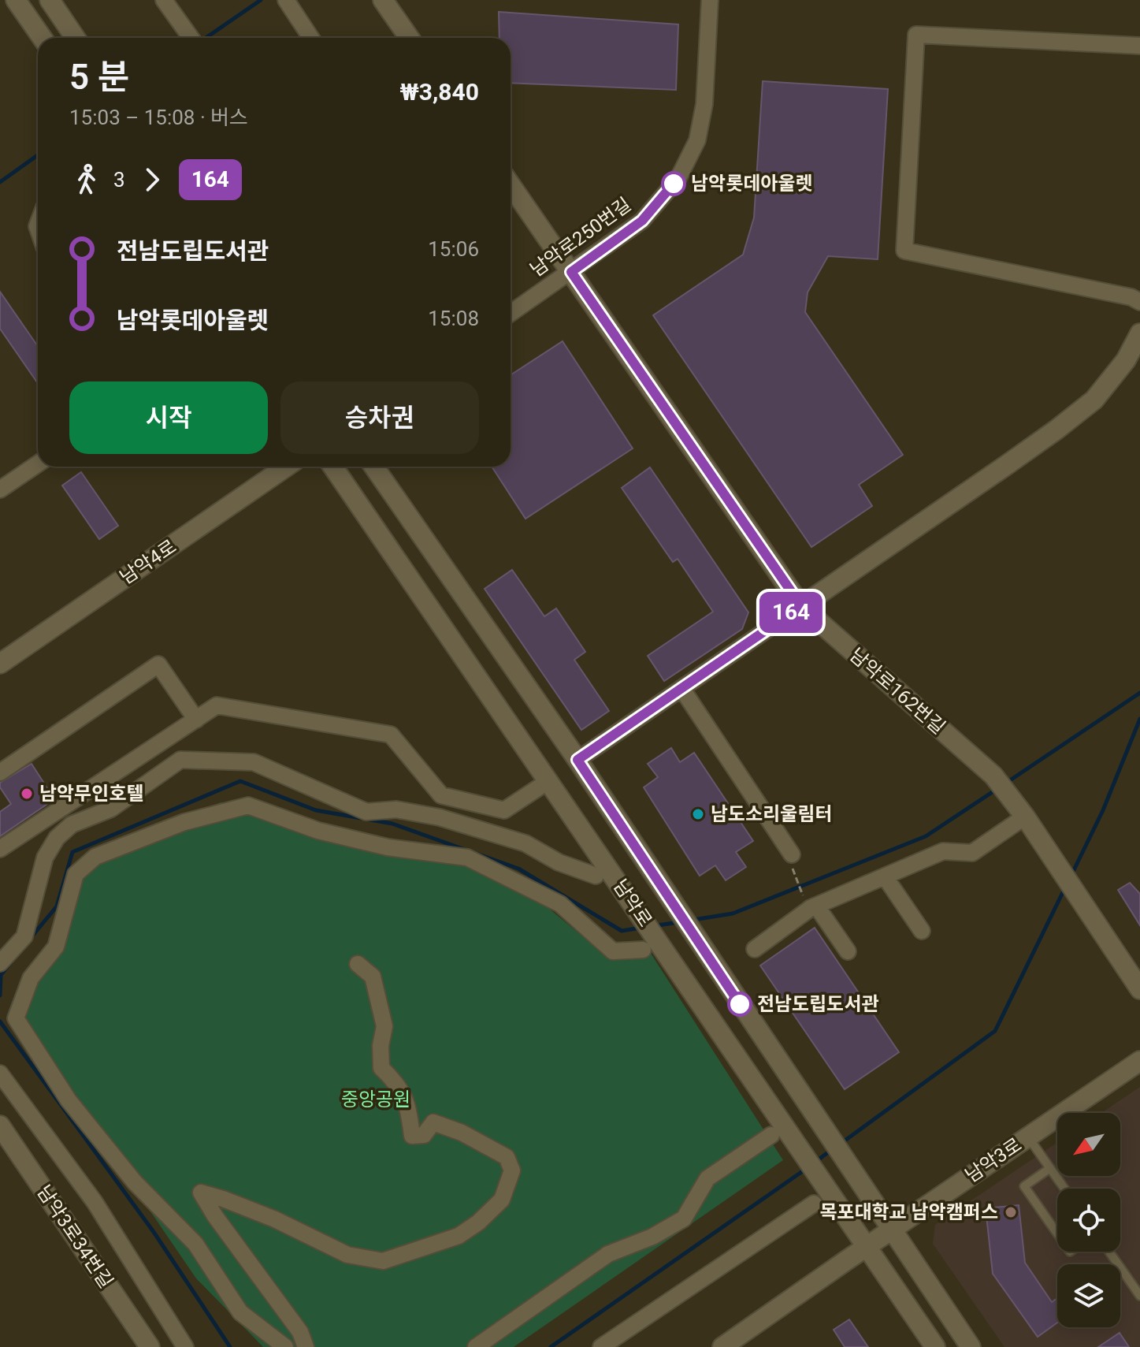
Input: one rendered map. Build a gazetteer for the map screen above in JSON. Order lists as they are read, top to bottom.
{
  "streets": {
    "street": [
      "남악로250번길",
      "남악4로",
      "남악로162번길",
      "남악로",
      "남악3로",
      "남악3로34번길"
    ]
  },
  "crossings": [
    ["남악로250번길", "남악로162번길"],
    ["남악로", "남악3로"]
  ],
  "parks": ["중앙공원"],
  "places": [
    "남악롯데아울렛",
    "남악무인호텔",
    "남도소리울림터",
    "전남도립도서관",
    "목포대학교 남악캠퍼스"
  ],
  "lines": ["bus line 164"],
  "north": "bottom left",
  "page": {
    "on_map": "164",
    "heading": ["5 분", "15:03 – 15:08 · 버스", "₩3,840"],
    "legs": ["3", "164"],
    "list": [
      {
        "name": "전남도립도서관",
        "value": "15:06"
      },
      {
        "name": "남악롯데아울렛",
        "value": "15:08"
      }
    ],
    "buttons": ["시작", "승차권"]
  }
}
